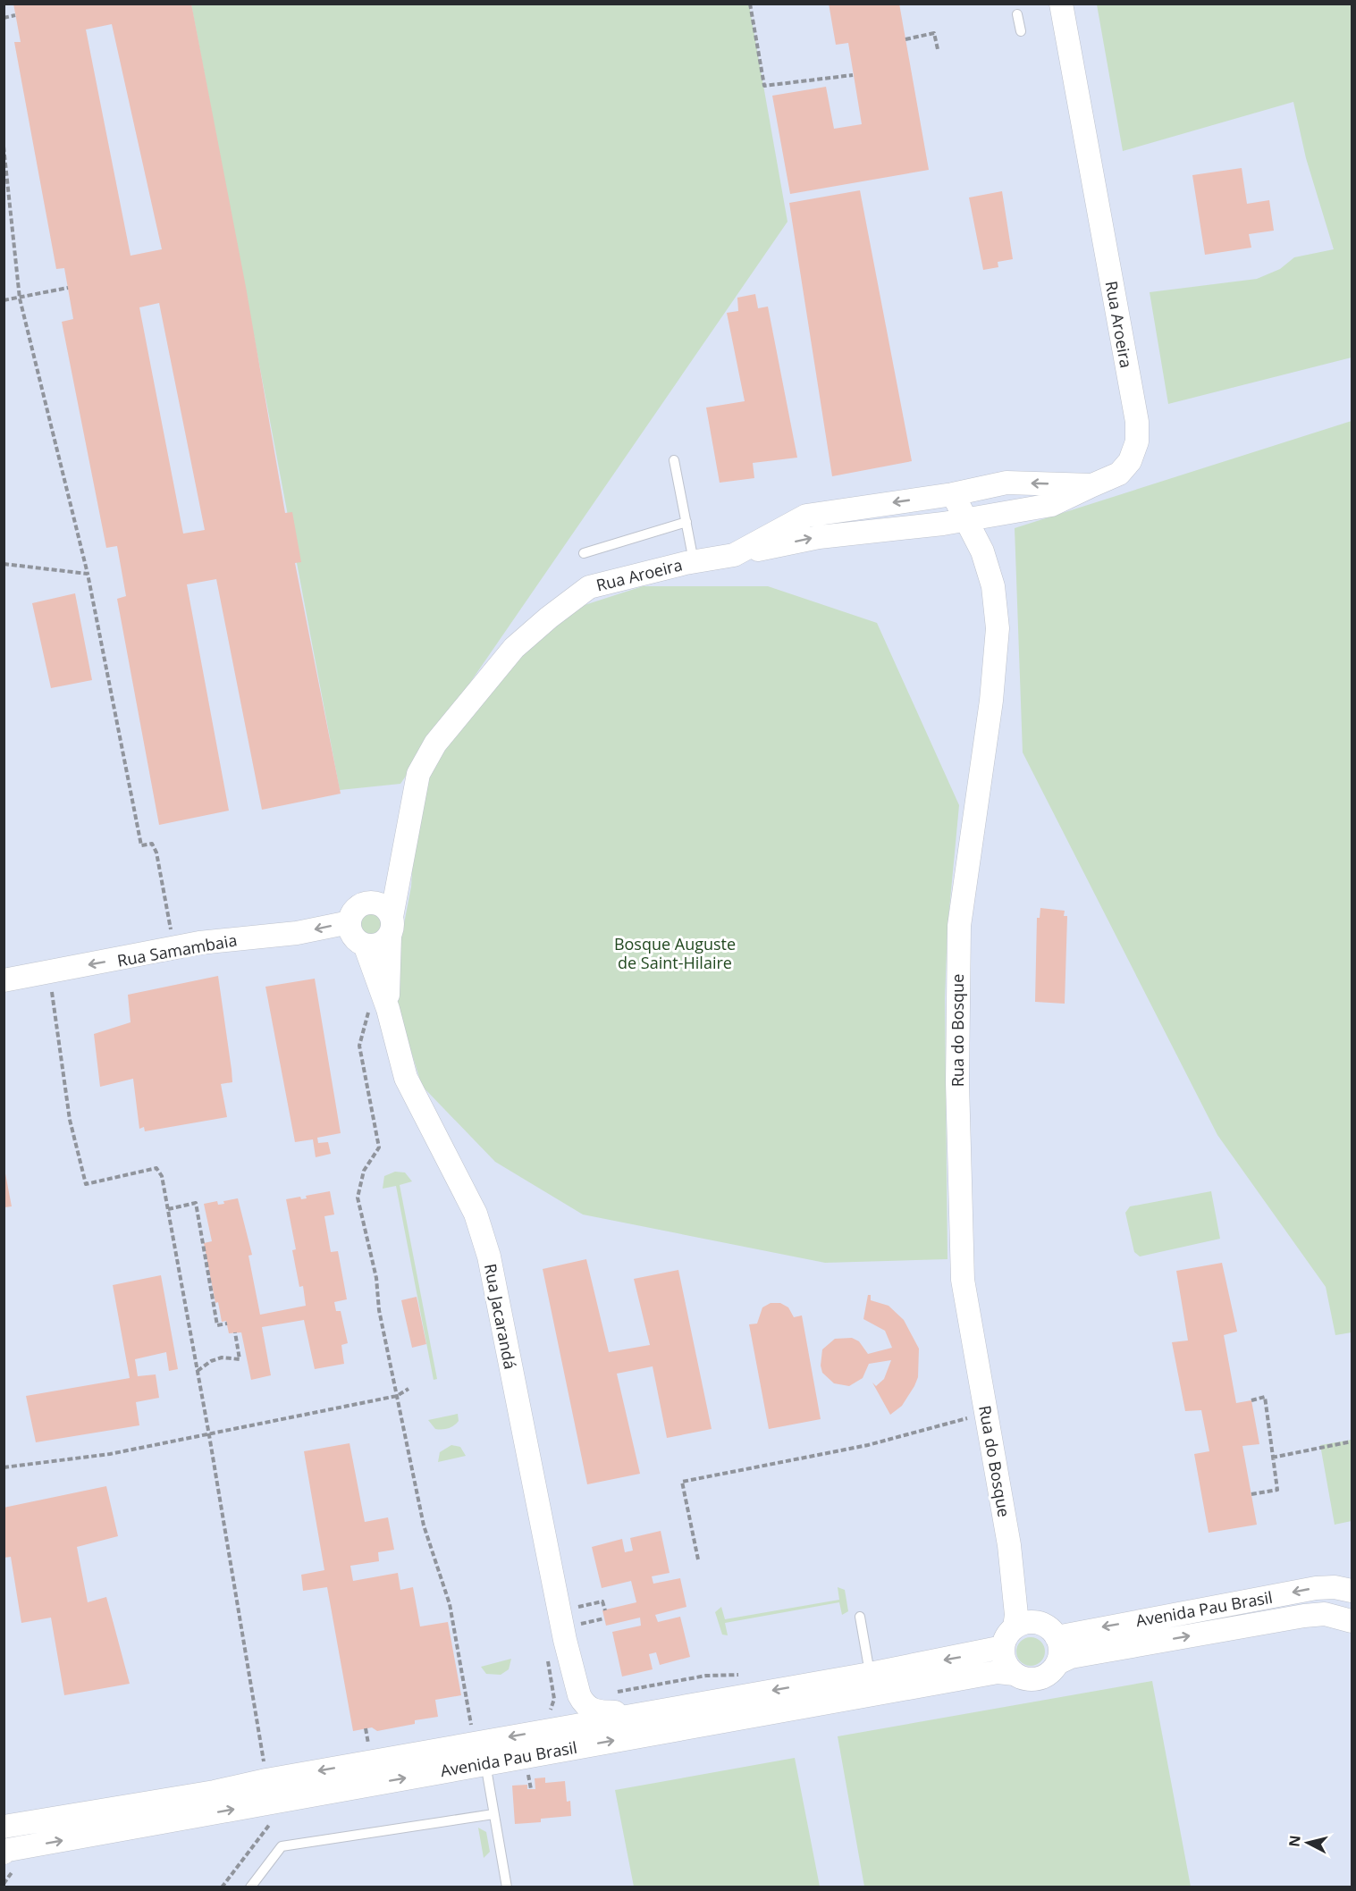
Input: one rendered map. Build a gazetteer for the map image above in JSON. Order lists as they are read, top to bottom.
{
  "streets": {
    "street": [
      "Rua Aroeira",
      "Rua Samambaia",
      "Rua do Bosque",
      "Rua Jacarandá",
      "Avenida Pau Brasil"
    ]
  },
  "crossings": [
    ["Rua Aroeira", "Rua Samambaia"],
    ["Rua Aroeira", "Rua Jacarandá"],
    ["Rua do Bosque", "Avenida Pau Brasil"]
  ],
  "one_way": ["Rua Samambaia"],
  "parks": ["Bosque Auguste de Saint-Hilaire"],
  "north": "left"
}
